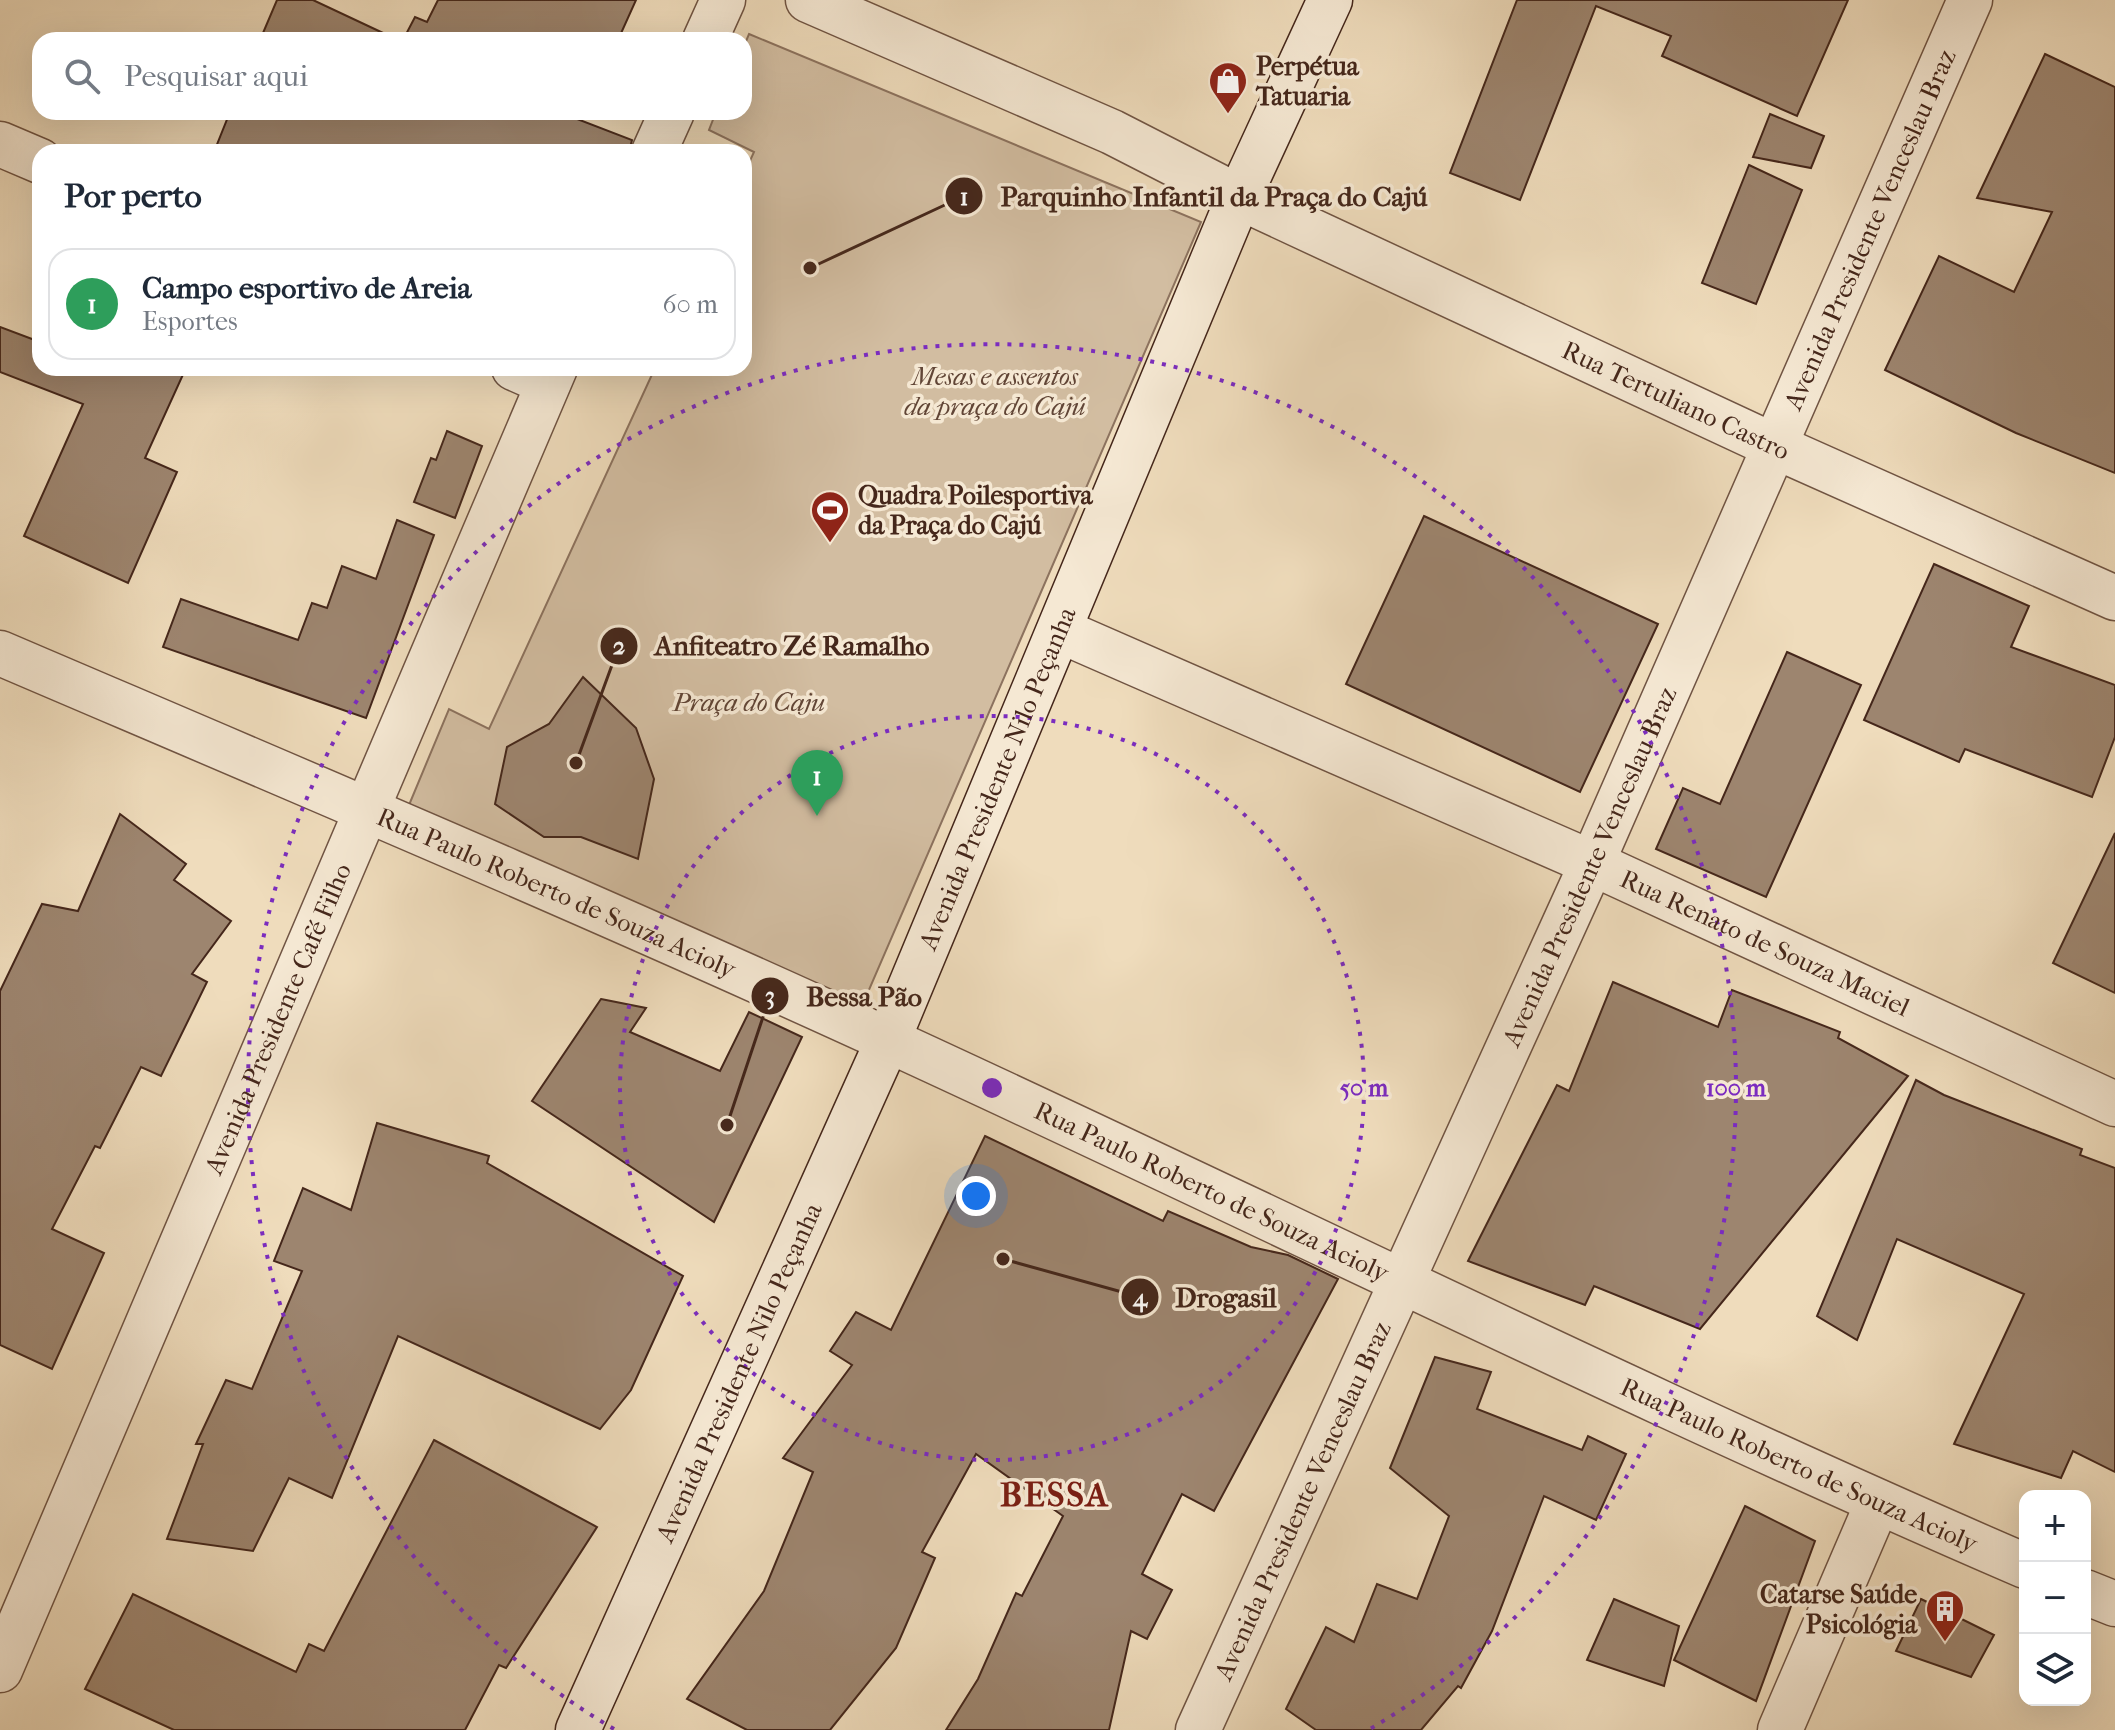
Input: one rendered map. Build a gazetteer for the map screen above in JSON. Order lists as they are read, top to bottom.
{
  "streets": {
    "street": [
      "Avenida Presidente Venceslau Braz",
      "Rua Tertuliano Castro",
      "Avenida Presidente Nilo Peçanha",
      "Rua Paulo Roberto de Souza Acioly",
      "Rua Renato de Souza Maciel",
      "Avenida Presidente Café Filho"
    ]
  },
  "crossings": [
    ["Avenida Presidente Venceslau Braz", "Rua Tertuliano Castro"],
    ["Avenida Presidente Venceslau Braz", "Rua Paulo Roberto de Souza Acioly"],
    ["Avenida Presidente Venceslau Braz", "Rua Renato de Souza Maciel"],
    ["Rua Tertuliano Castro", "Avenida Presidente Nilo Peçanha"],
    ["Avenida Presidente Nilo Peçanha", "Rua Paulo Roberto de Souza Acioly"],
    ["Avenida Presidente Nilo Peçanha", "Rua Renato de Souza Maciel"],
    ["Rua Paulo Roberto de Souza Acioly", "Avenida Presidente Café Filho"]
  ],
  "districts": ["BESSA"],
  "parks": ["Mesas e assentos da praça do Cajú", "Praça do Caju"],
  "places": {
    "shop": ["Perpétua Tatuaria"],
    "other": [
      "Parquinho Infantil da Praça do Cajú",
      "Anfiteatro Zé Ramalho",
      "Bessa Pão",
      "Drogasil"
    ],
    "sports": ["Quadra Poilesportiva da Praça do Cajú"],
    "building": ["Catarse Saúde Psicológia"]
  },
  "page": {
    "search": "Pesquisar aqui",
    "heading": "Por perto",
    "list": [
      {
        "mark": "1",
        "name": "Campo esportivo de Areia",
        "note": "Esportes",
        "value": "60 m"
      }
    ],
    "pins": "1",
    "map_buttons": ["+", "−"]
  },
  "rings": ["50 m", "100 m"]
}
